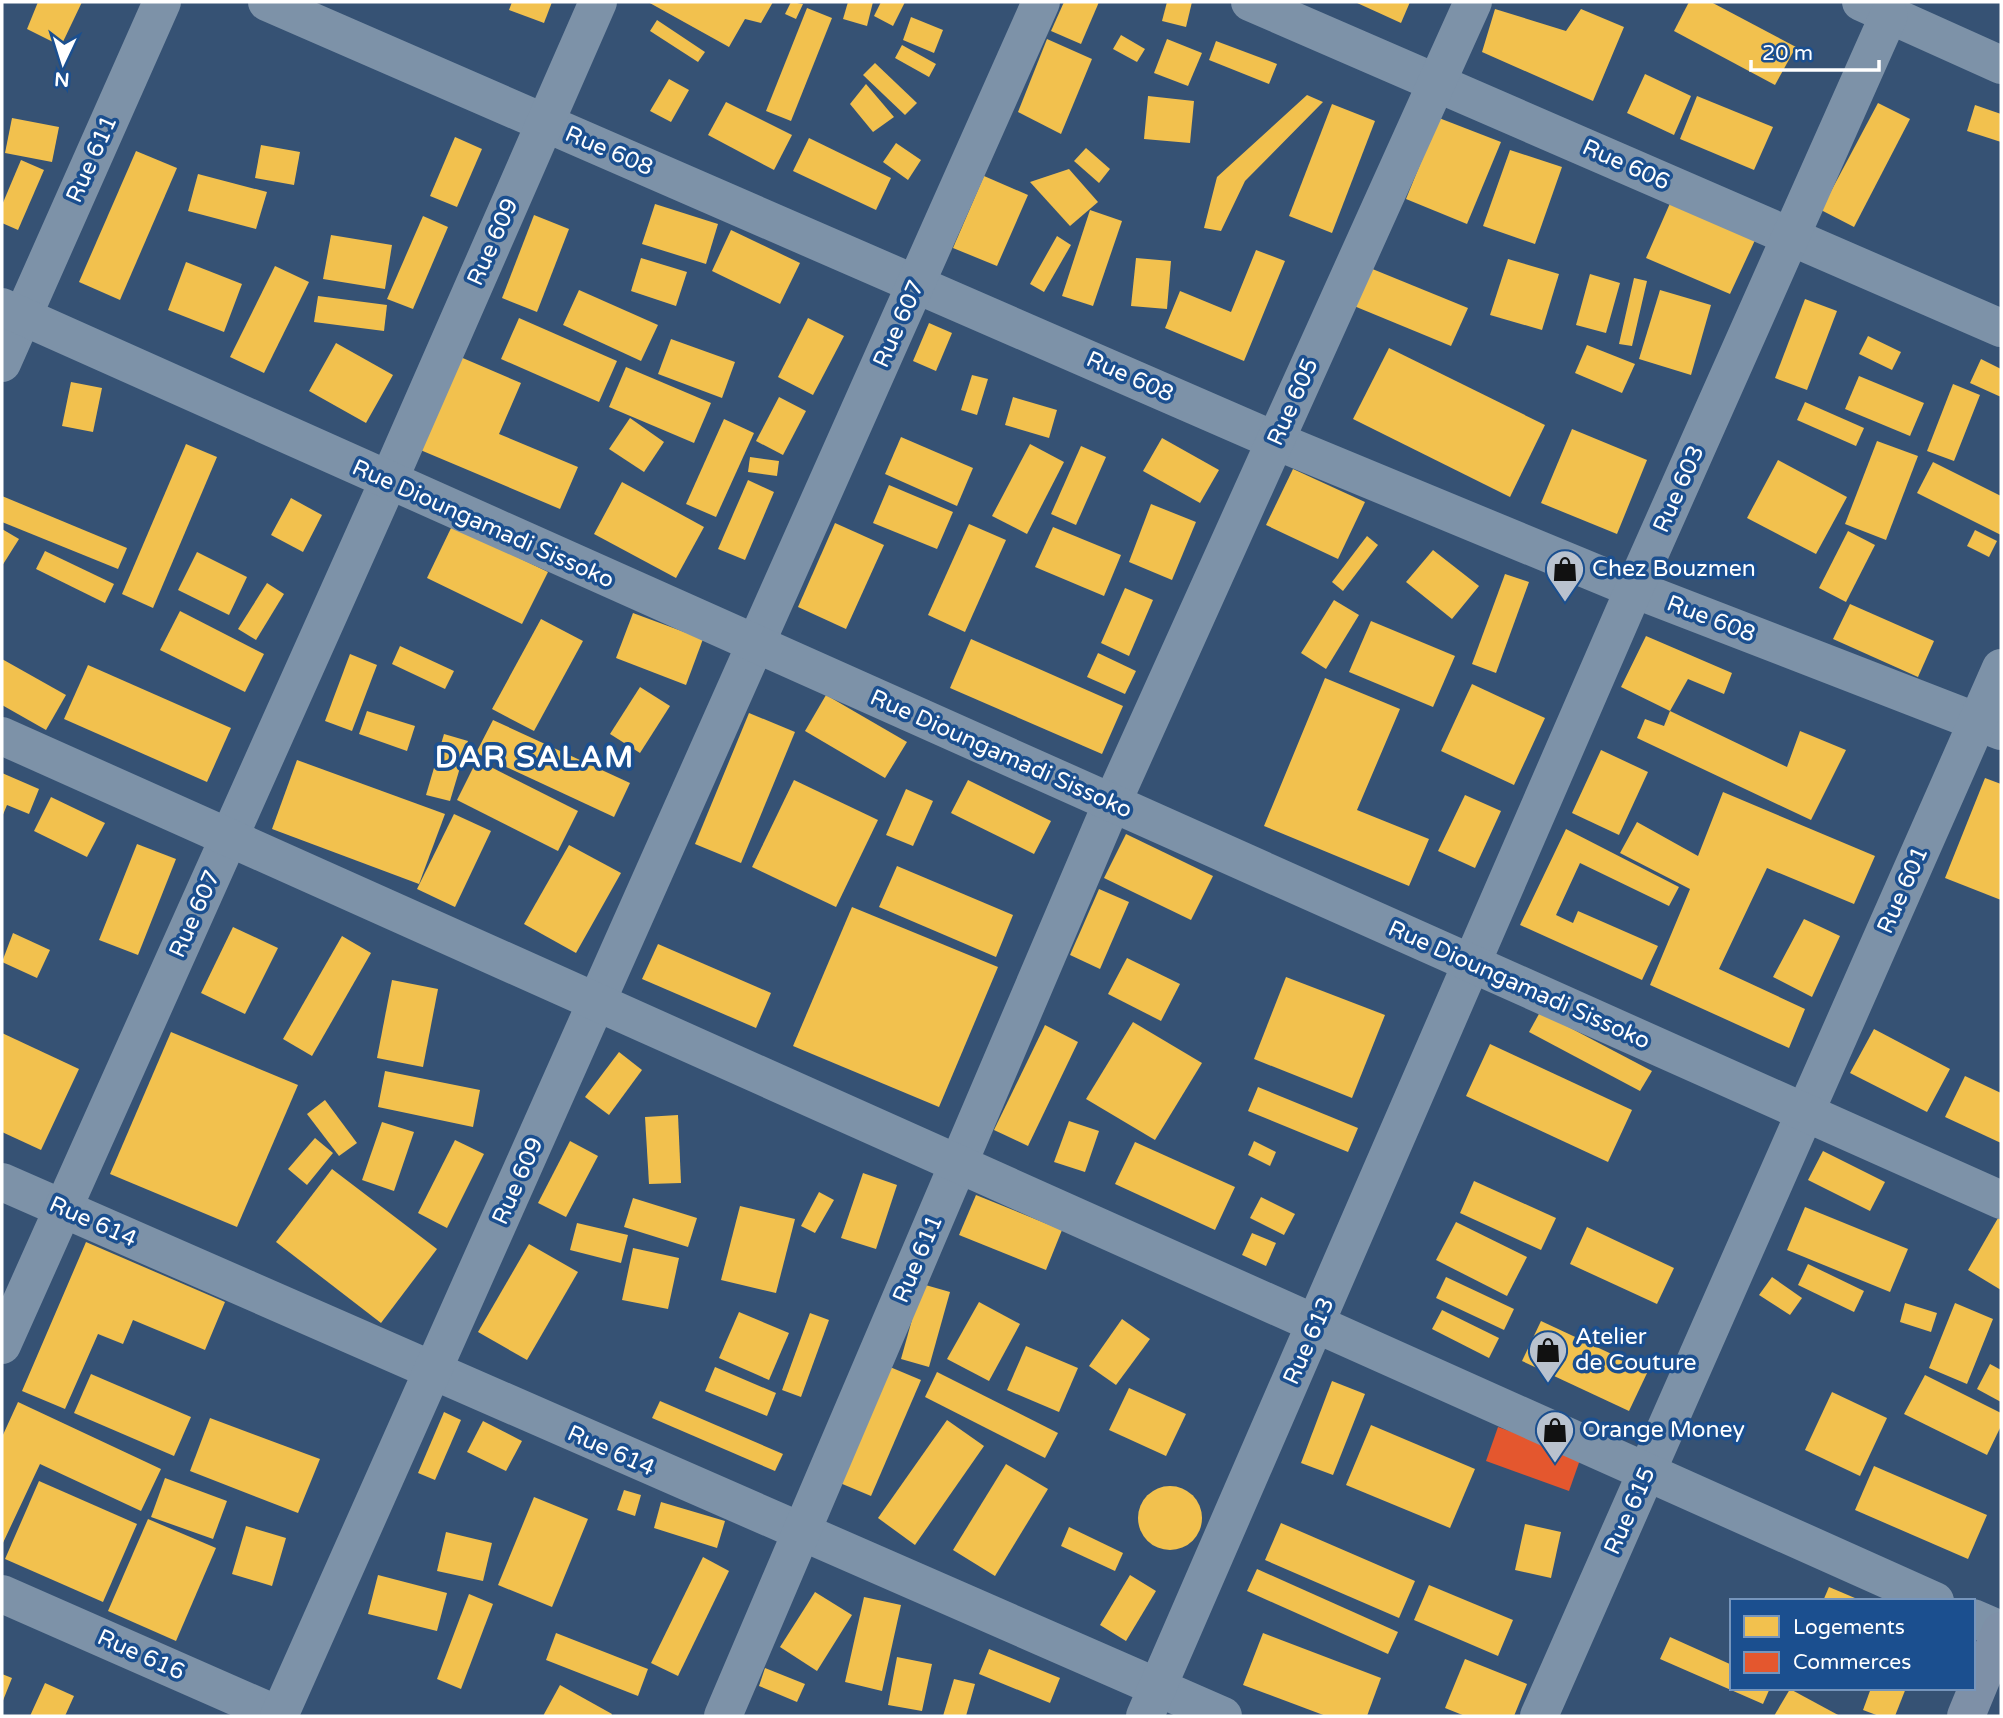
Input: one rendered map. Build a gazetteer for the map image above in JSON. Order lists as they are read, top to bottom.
{
  "streets": {
    "street": [
      "Rue 608",
      "Rue 611",
      "Rue 606",
      "Rue 609",
      "Rue 607",
      "Rue 605",
      "Rue 603",
      "Rue Dioungamadi Sissoko",
      "Rue 601",
      "Rue 614",
      "Rue 613",
      "Rue 615",
      "Rue 616"
    ]
  },
  "crossings": [
    ["Rue 608", "Rue 609"],
    ["Rue 608", "Rue 607"],
    ["Rue 608", "Rue 605"],
    ["Rue 608", "Rue 603"],
    ["Rue 608", "Rue 601"],
    ["Rue 611", "Rue 605"],
    ["Rue 611", "Rue Dioungamadi Sissoko"],
    ["Rue 611", "Rue 614"],
    ["Rue 606", "Rue 605"],
    ["Rue 606", "Rue 603"],
    ["Rue 609", "Rue 607"],
    ["Rue 609", "Rue Dioungamadi Sissoko"],
    ["Rue 609", "Rue 614"],
    ["Rue 609", "Rue 616"],
    ["Rue 607", "Rue Dioungamadi Sissoko"],
    ["Rue 607", "Rue 614"],
    ["Rue 605", "Rue Dioungamadi Sissoko"],
    ["Rue 603", "Rue Dioungamadi Sissoko"],
    ["Rue 603", "Rue 613"],
    ["Rue Dioungamadi Sissoko", "Rue 601"],
    ["Rue Dioungamadi Sissoko", "Rue 613"],
    ["Rue Dioungamadi Sissoko", "Rue 615"],
    ["Rue 601", "Rue 615"],
    ["Rue 614", "Rue 613"]
  ],
  "districts": ["DAR SALAM"],
  "places": {
    "shop": ["Chez Bouzmen", "Atelier de Couture", "Orange Money"]
  },
  "legend": ["Logements", "Commerces"],
  "scale_bar": "20 m",
  "north": "bottom"
}
